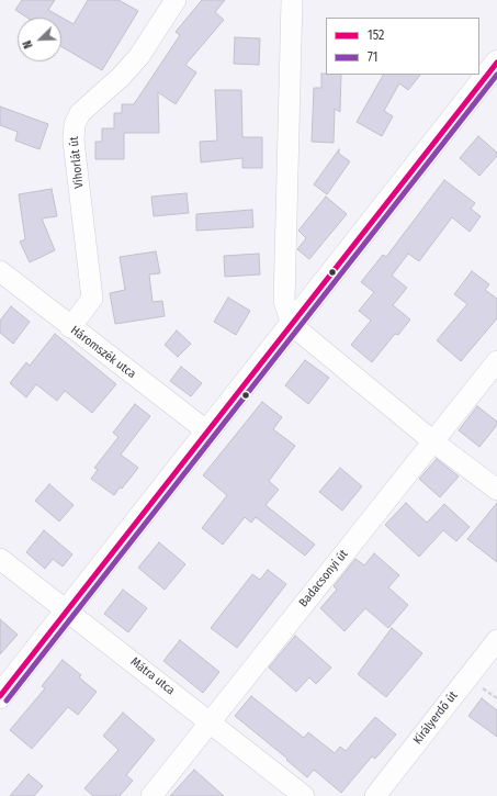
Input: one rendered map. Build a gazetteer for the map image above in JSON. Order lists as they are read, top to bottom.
{
  "streets": {
    "street": [
      "Vihorlát út",
      "Háromszék utca",
      "Badacsonyi út",
      "Mátra utca",
      "Királyerdő út"
    ]
  },
  "crossings": [
    ["Vihorlát út", "Háromszék utca"],
    ["Badacsonyi út", "Mátra utca"]
  ],
  "lines": ["transit line 152", "transit line 71"],
  "legend": ["152", "71"],
  "north": "bottom left"
}
